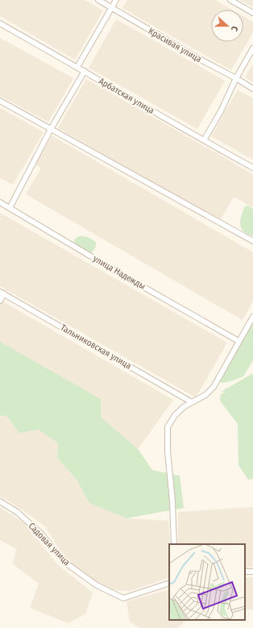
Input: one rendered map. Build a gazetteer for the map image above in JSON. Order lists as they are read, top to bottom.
{
  "streets": {
    "street": [
      "Красивая улица",
      "Арбатская улица",
      "улица Надежды",
      "Тальниковская улица",
      "Садовая улица"
    ]
  },
  "north": "right"
}
